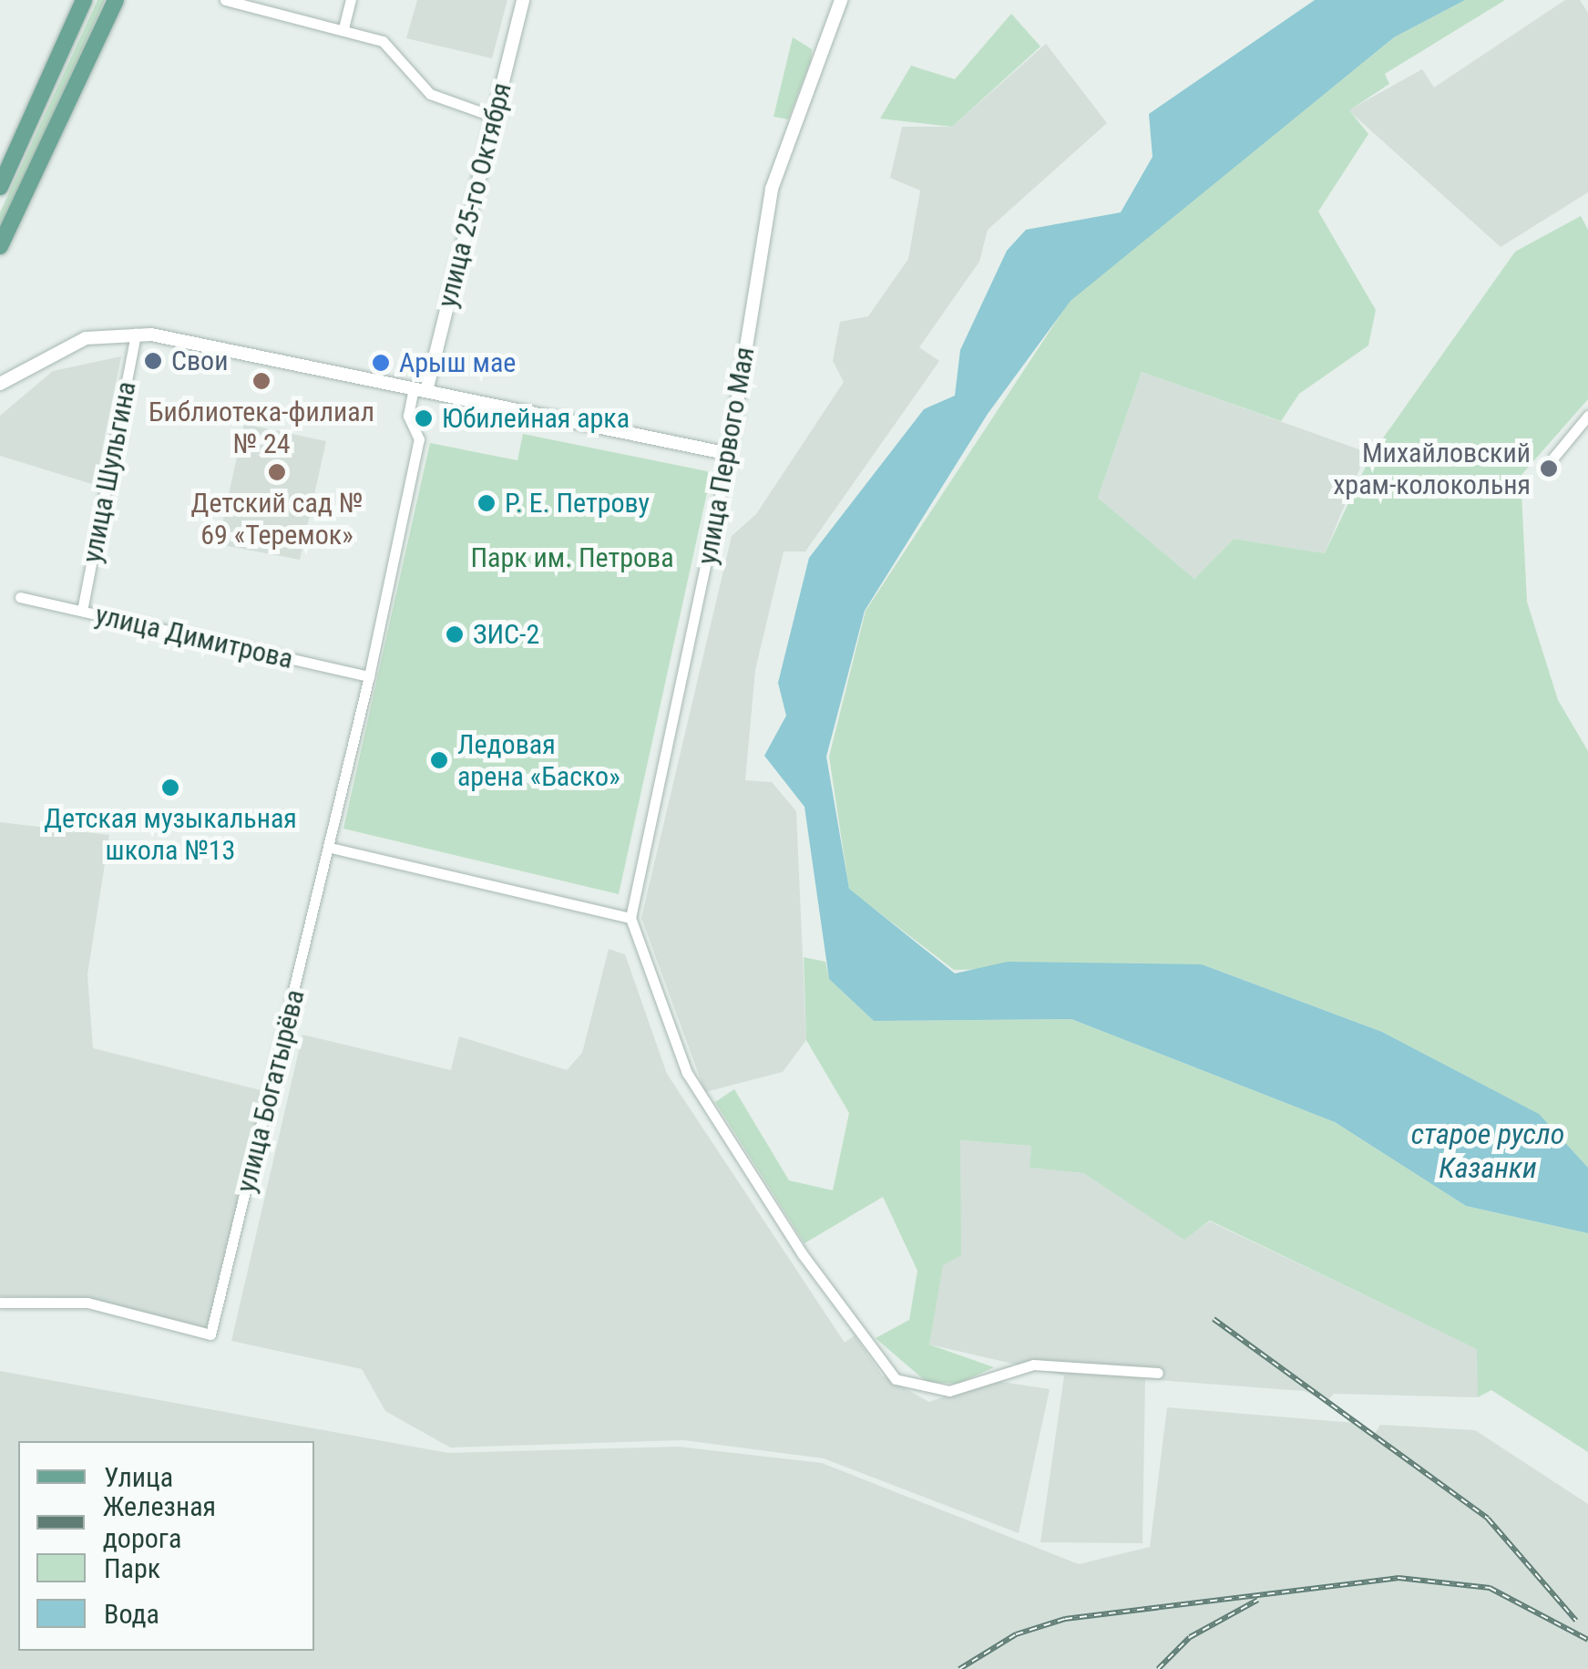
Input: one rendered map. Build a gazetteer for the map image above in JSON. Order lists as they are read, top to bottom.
{
  "streets": {
    "street": [
      "улица 25-го Октября",
      "улица Первого Мая",
      "улица Шульгина",
      "улица Димитрова",
      "улица Богатырёва"
    ]
  },
  "crossings": [
    ["улица 25-го Октября", "улица Богатырёва"],
    ["улица Шульгина", "улица Димитрова"],
    ["улица Димитрова", "улица Богатырёва"]
  ],
  "water": ["старое русло Казанки"],
  "parks": ["Парк им. Петрова"],
  "places": [
    "Свои",
    "Арыш мае",
    "Библиотека-филиал № 24",
    "Юбилейная арка",
    "Михайловский храм-колокольня",
    "Детский сад № 69 «Теремок»",
    "Р. Е. Петрову",
    "ЗИС-2",
    "Ледовая арена «Баско»",
    "Детская музыкальная школа №13"
  ],
  "legend": [
    "Улица",
    "Железная дорога",
    "Парк",
    "Вода"
  ]
}
